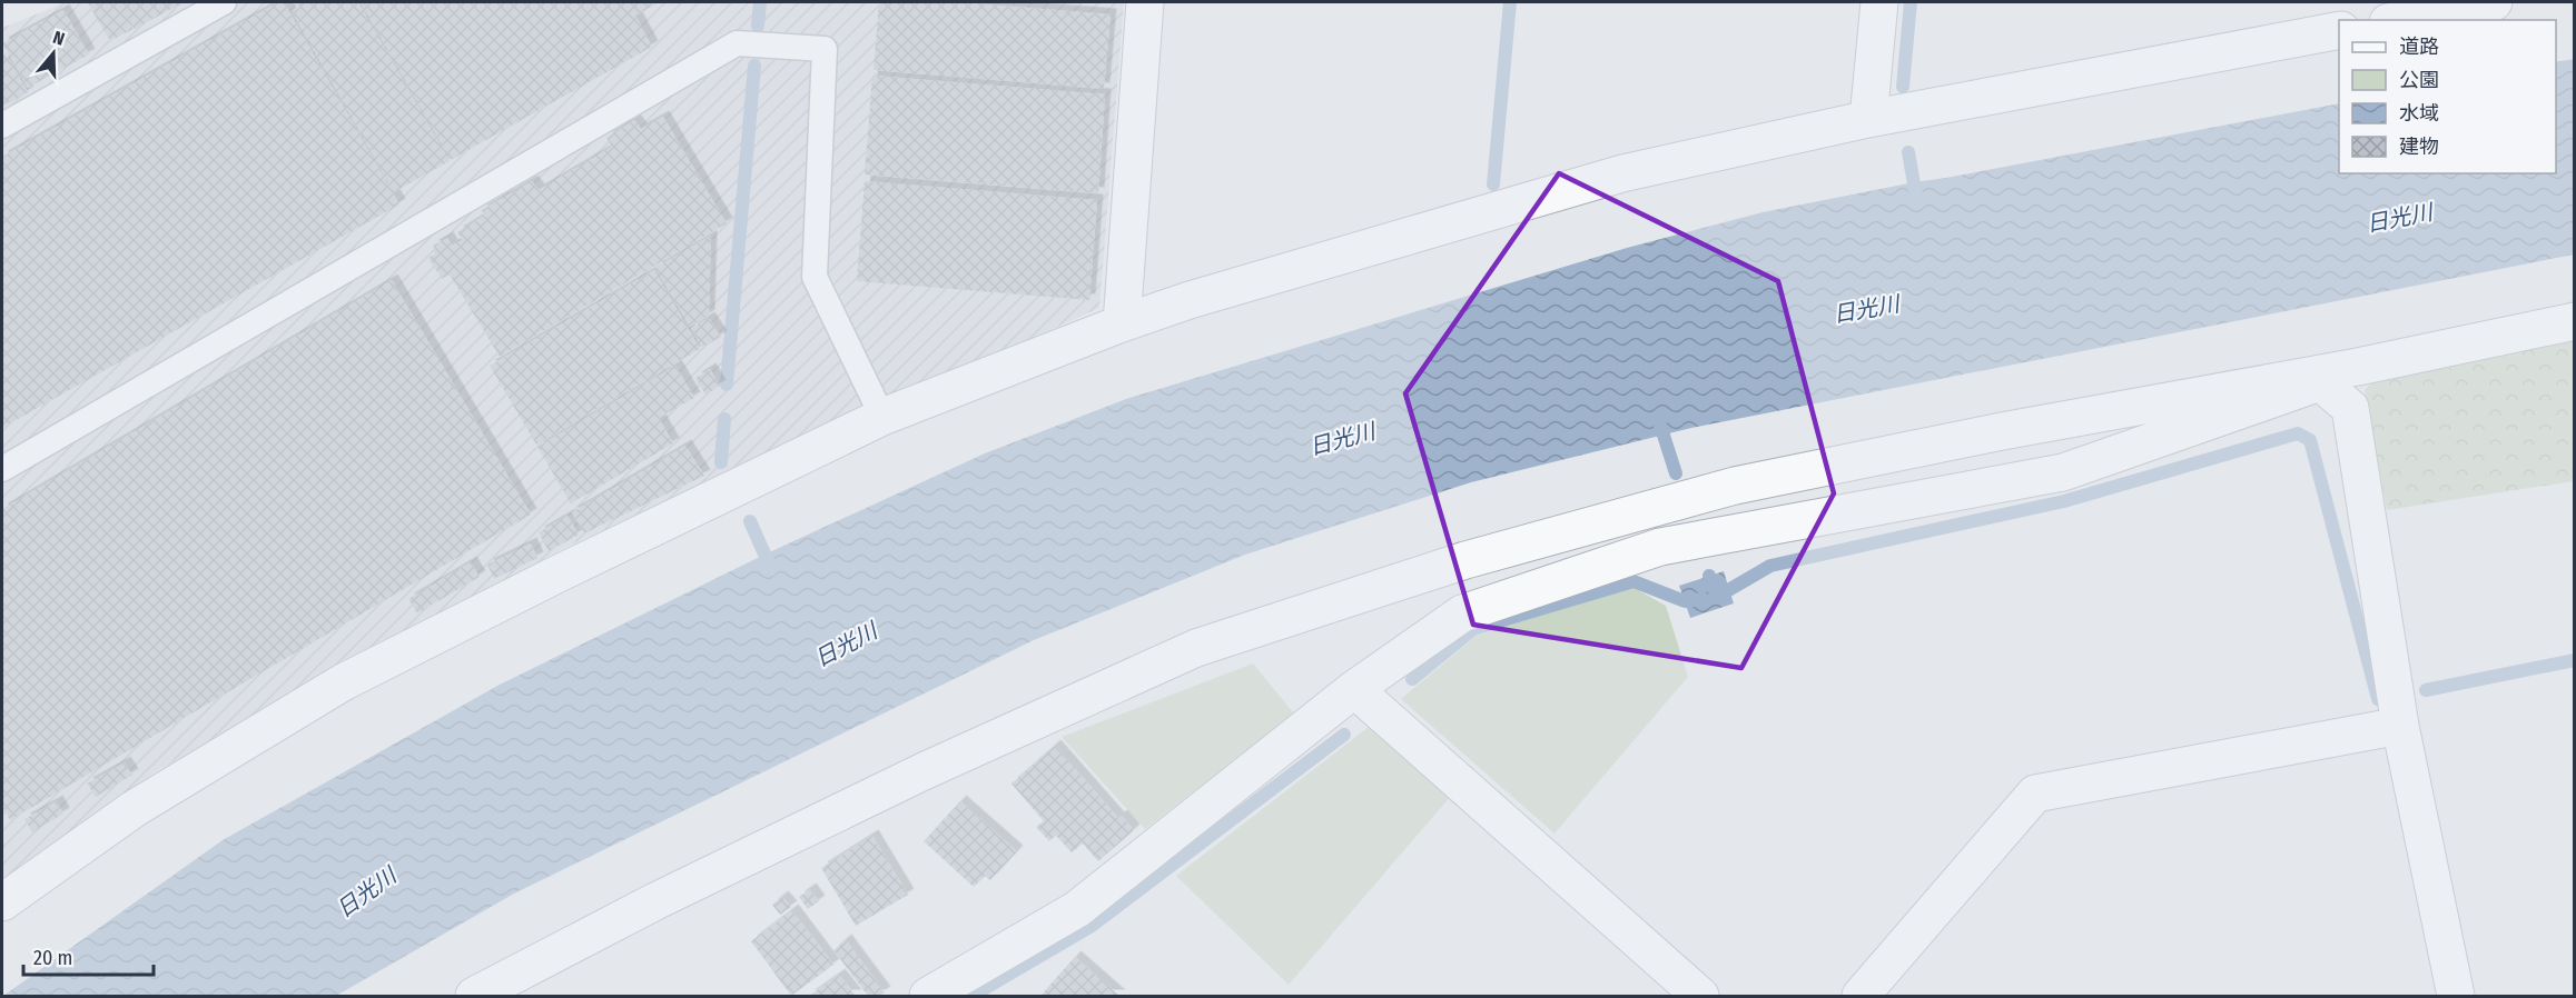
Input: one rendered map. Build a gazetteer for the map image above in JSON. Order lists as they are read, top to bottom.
{
  "water": ["日光川"],
  "legend": [
    "道路",
    "公園",
    "水域",
    "建物"
  ],
  "scale_bar": "20 m",
  "north": "top"
}
